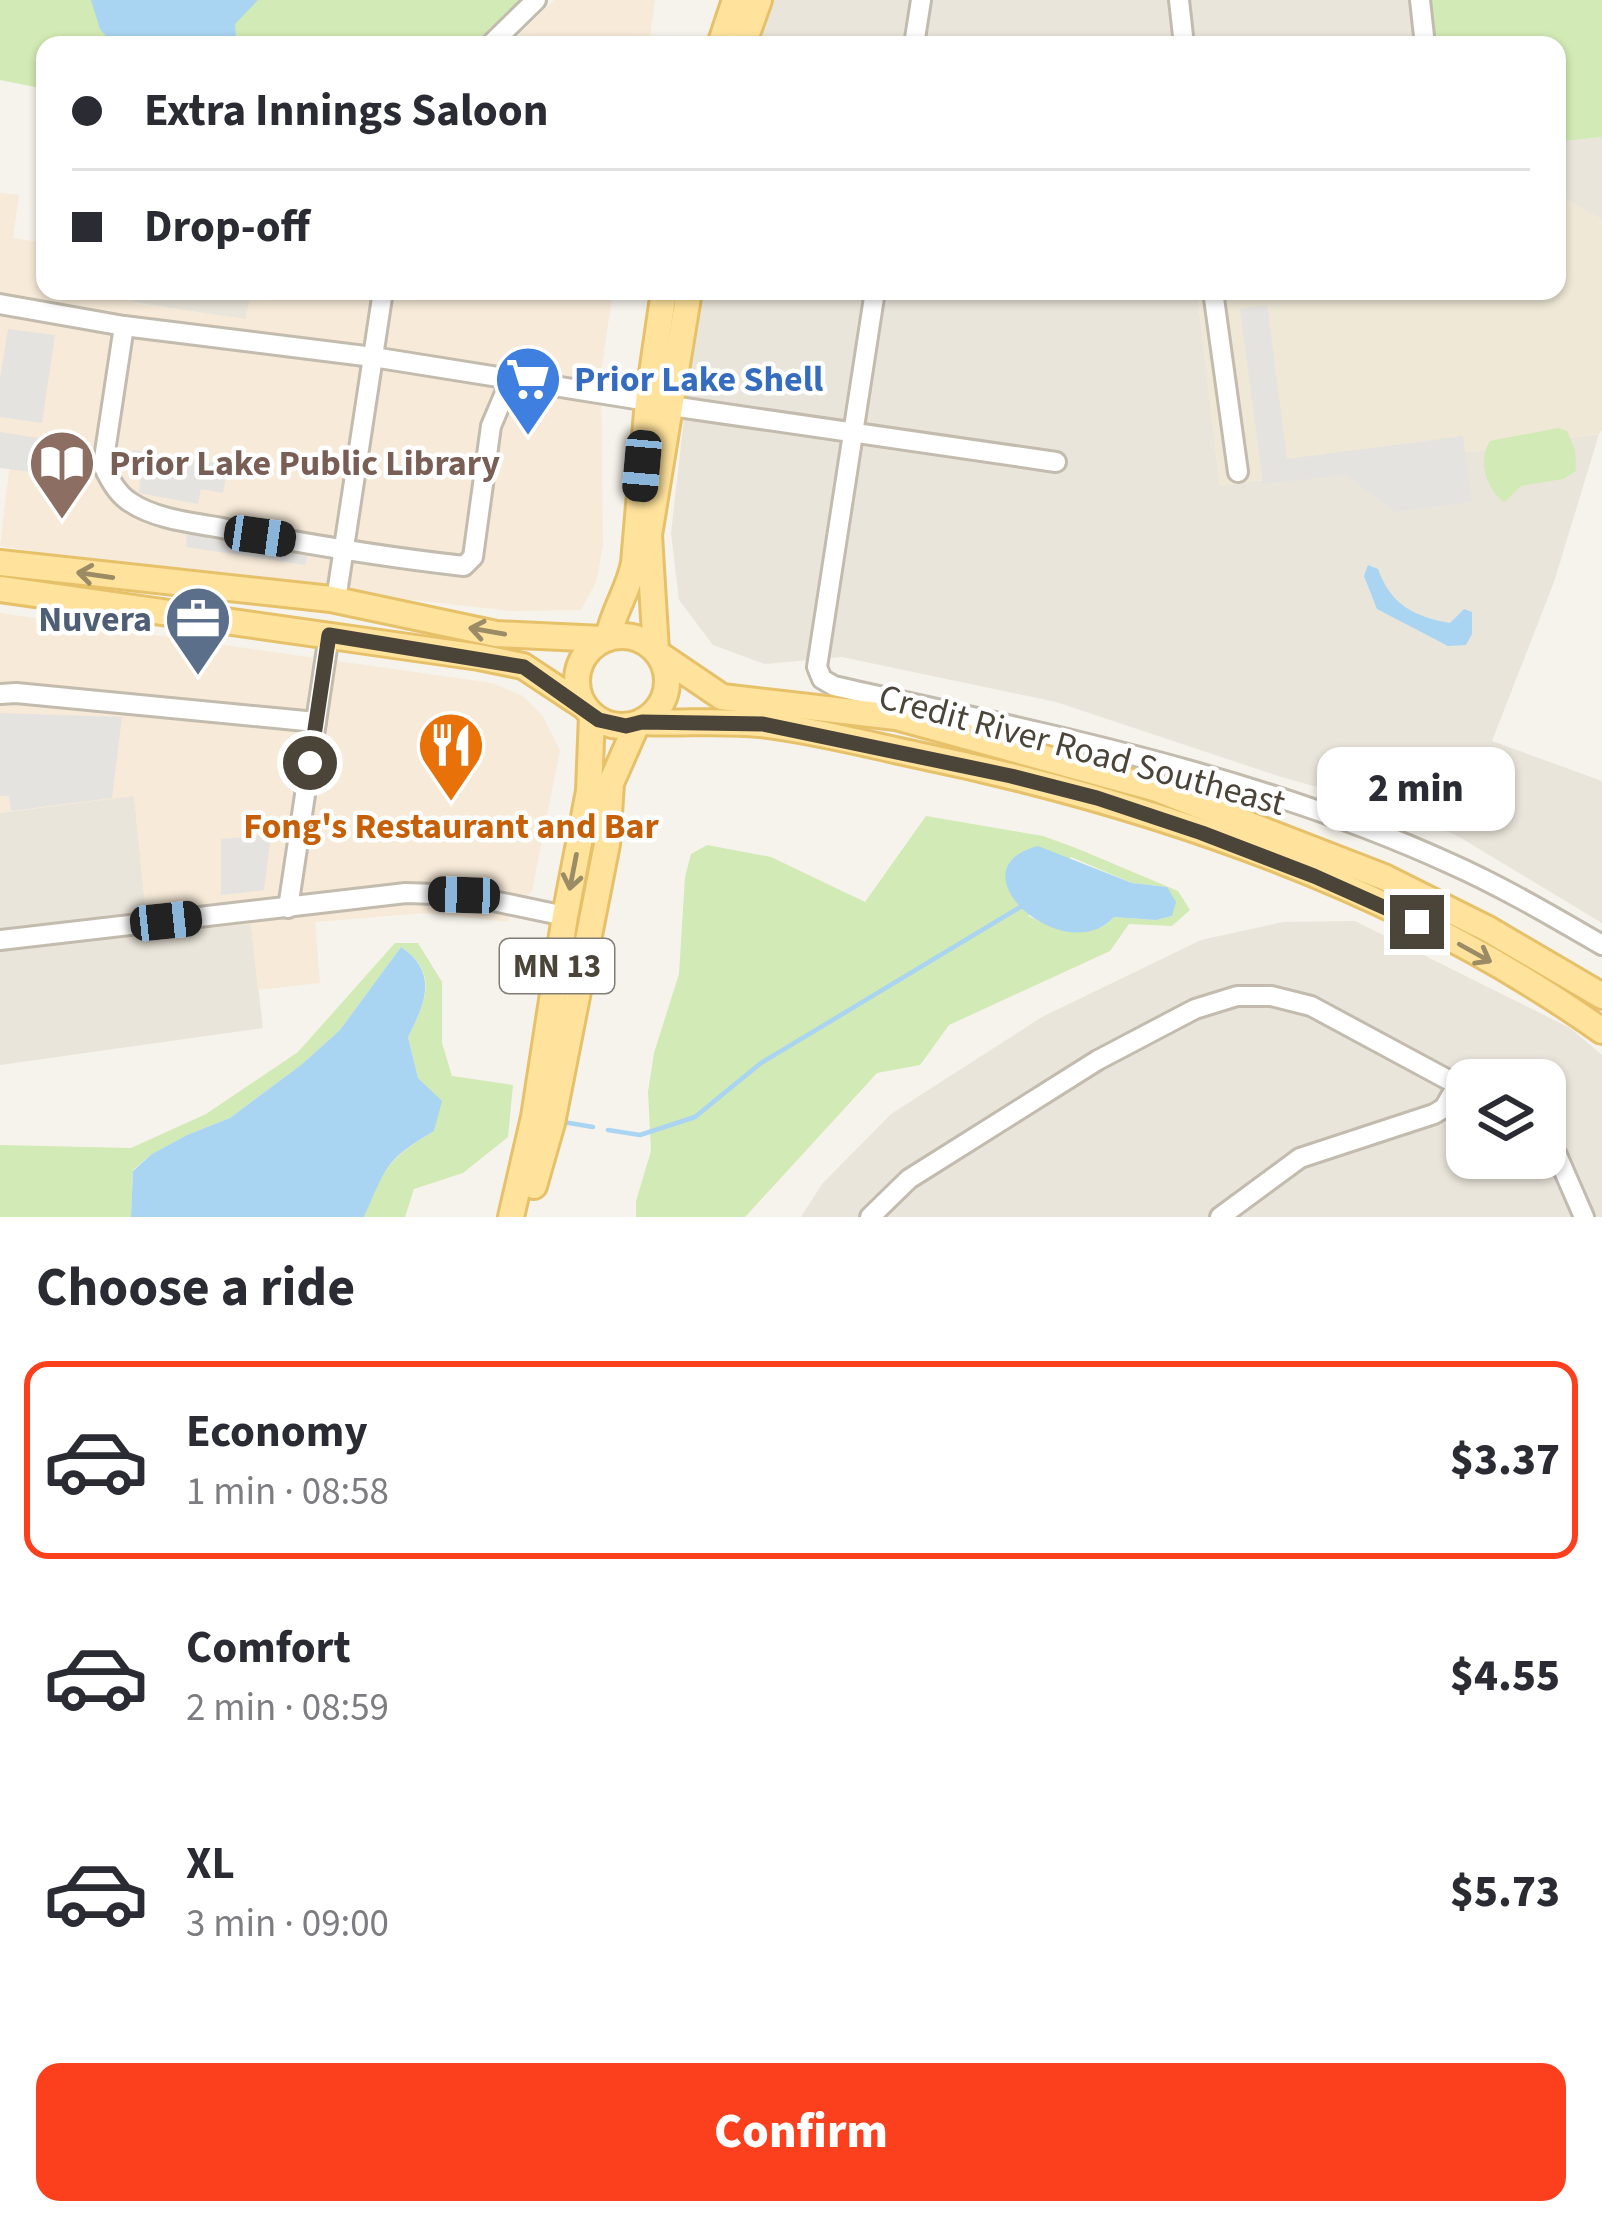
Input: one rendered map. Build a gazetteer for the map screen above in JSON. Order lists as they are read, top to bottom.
{
  "streets": {
    "main road": ["MN 13"],
    "street": ["Credit River Road Southeast"]
  },
  "places": {
    "supermarket": ["Prior Lake Shell"],
    "library": ["Prior Lake Public Library"],
    "office": ["Nuvera"],
    "restaurant": ["Fong's Restaurant and Bar"]
  },
  "page": {
    "banner": ["Extra Innings Saloon", "Drop-off"],
    "bubble": "2 min",
    "heading": "Choose a ride",
    "list": [
      {
        "name": "Economy",
        "note": "1 min · 08:58",
        "value": "$3.37"
      },
      {
        "name": "Comfort",
        "note": "2 min · 08:59",
        "value": "$4.55"
      },
      {
        "name": "XL",
        "note": "3 min · 09:00",
        "value": "$5.73"
      }
    ],
    "buttons": "Confirm"
  }
}
